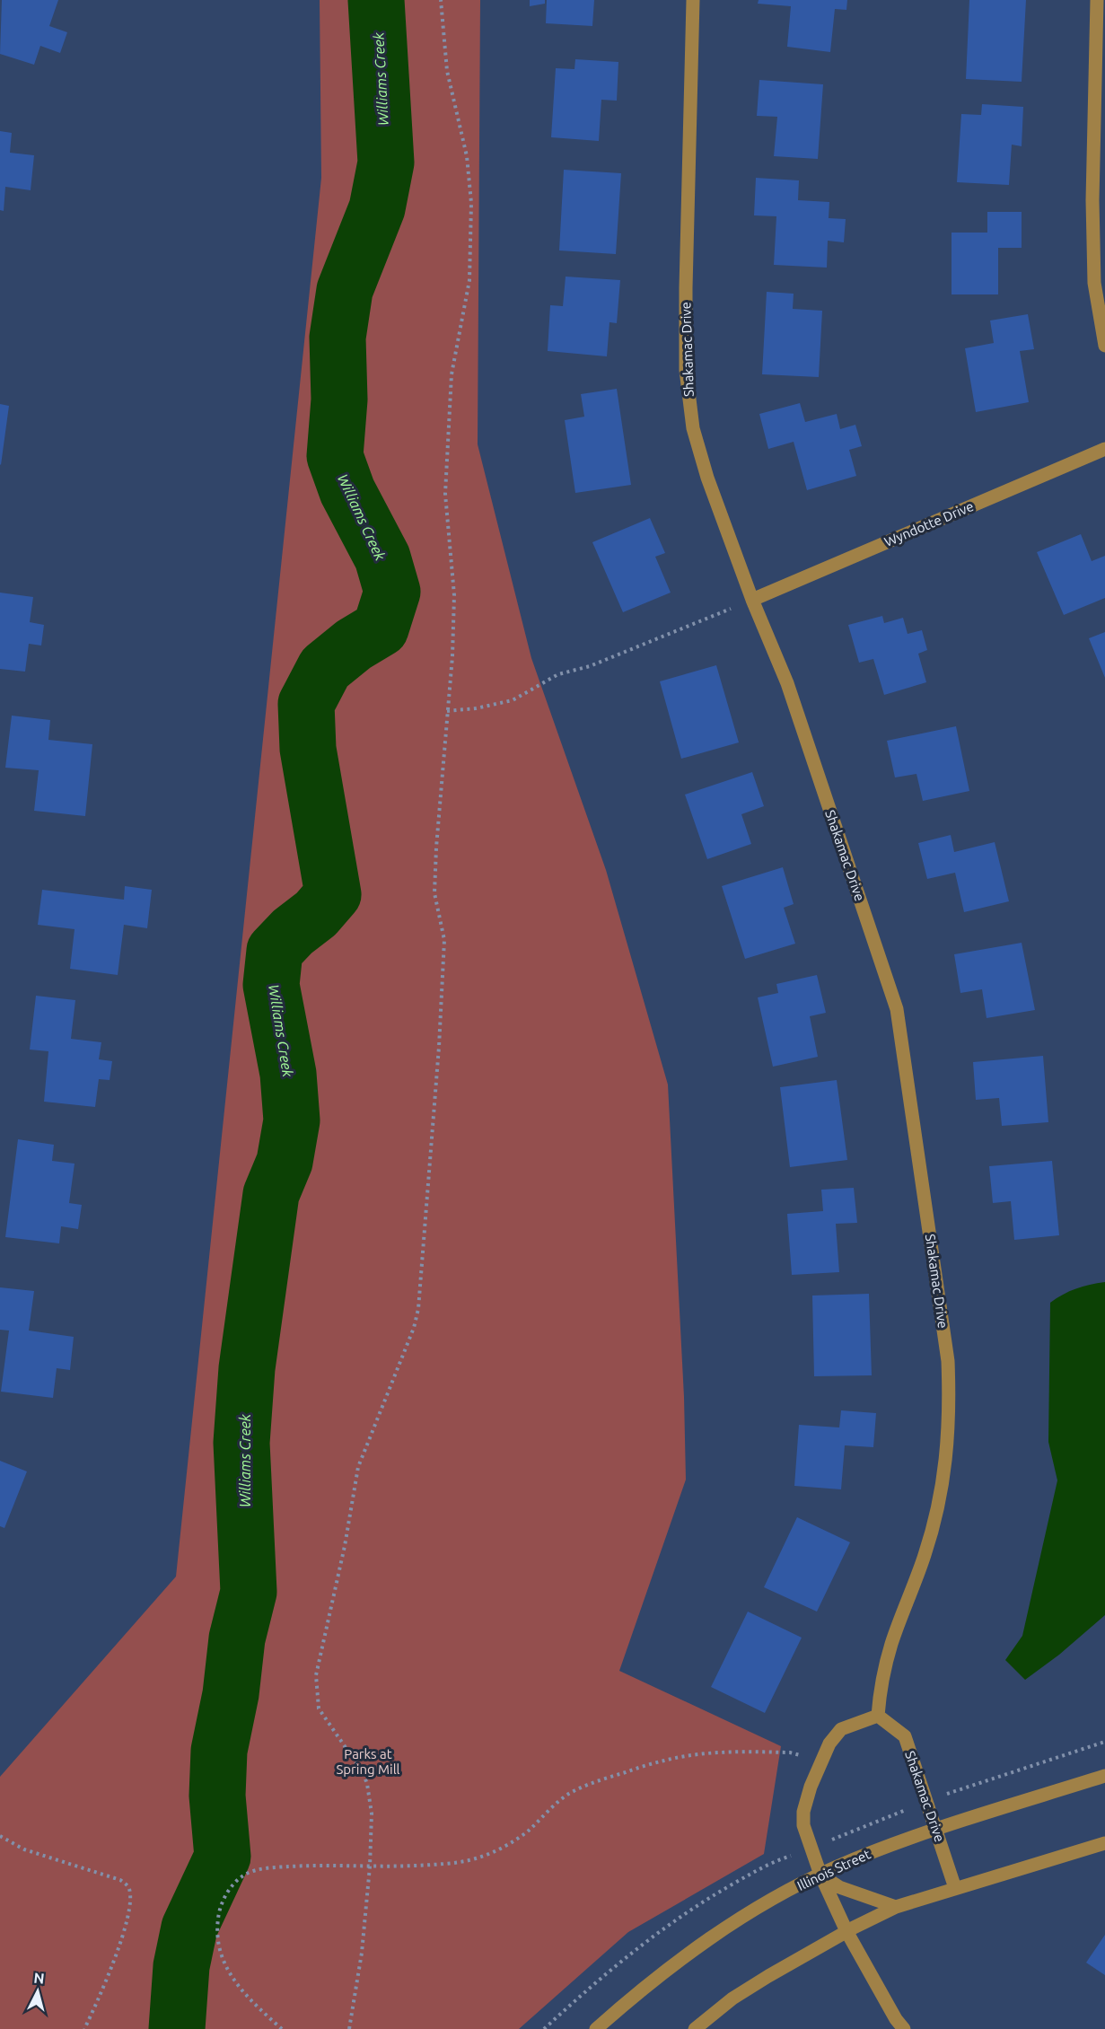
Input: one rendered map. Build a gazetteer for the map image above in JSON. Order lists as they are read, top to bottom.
{
  "streets": {
    "street": ["Shakamac Drive", "Wyndotte Drive", "Illinois Street"]
  },
  "crossings": [
    ["Shakamac Drive", "Wyndotte Drive"],
    ["Shakamac Drive", "Illinois Street"]
  ],
  "water": ["Williams Creek"],
  "parks": ["Parks at Spring Mill"],
  "north": "top"
}
